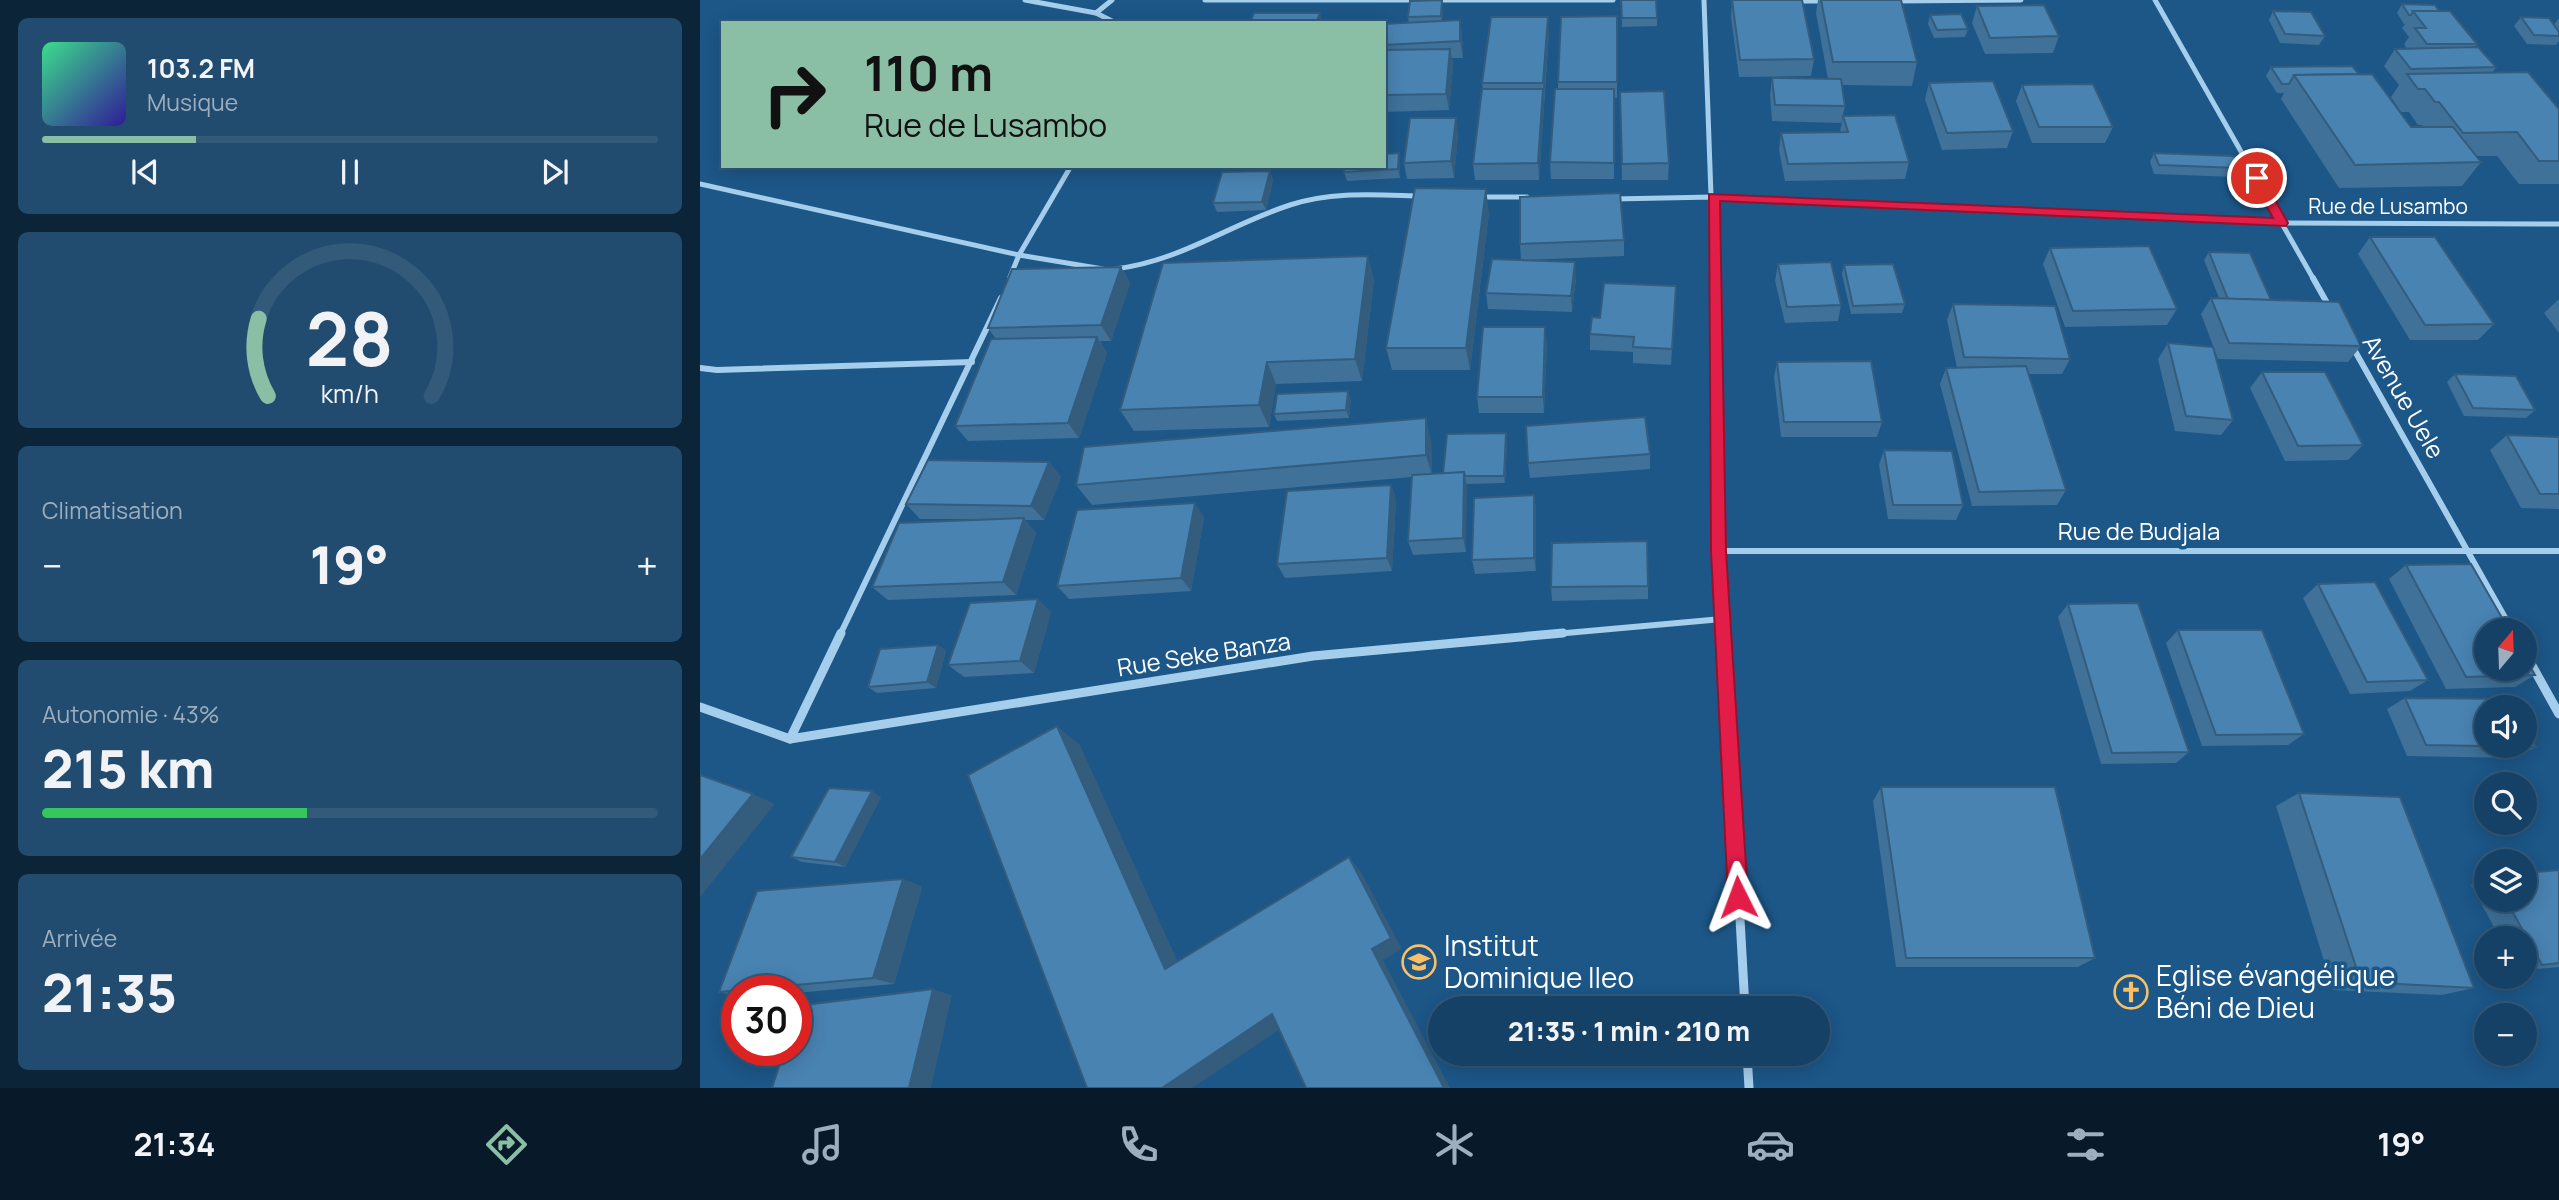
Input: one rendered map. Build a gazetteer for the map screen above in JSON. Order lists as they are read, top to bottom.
{
  "streets": {
    "street": [
      "Rue de Lusambo",
      "Avenue Uele",
      "Rue de Budjala",
      "Rue Seke Banza"
    ]
  },
  "crossings": [
    ["Rue de Lusambo", "Avenue Uele"],
    ["Avenue Uele", "Rue de Budjala"]
  ],
  "places": {
    "school or university": ["Institut Dominique Ileo"],
    "church": ["Eglise évangélique Béni de Dieu"]
  },
  "north": "top",
  "page": {
    "turn": ["110 m", "Rue de Lusambo"],
    "song": ["103.2 FM", "Musique"],
    "tile": [
      "Climatisation",
      ["Autonomie · 43%", "215 km"],
      ["Arrivée", "21:35"]
    ],
    "heat": ["−", "19°", "+"],
    "map_buttons": ["+", "−"],
    "limit": "30",
    "trip": "21:35 · 1 min · 210 m",
    "tabs": ["21:34", "19°"],
    "gauge": ["28", "km/h"]
  }
}
